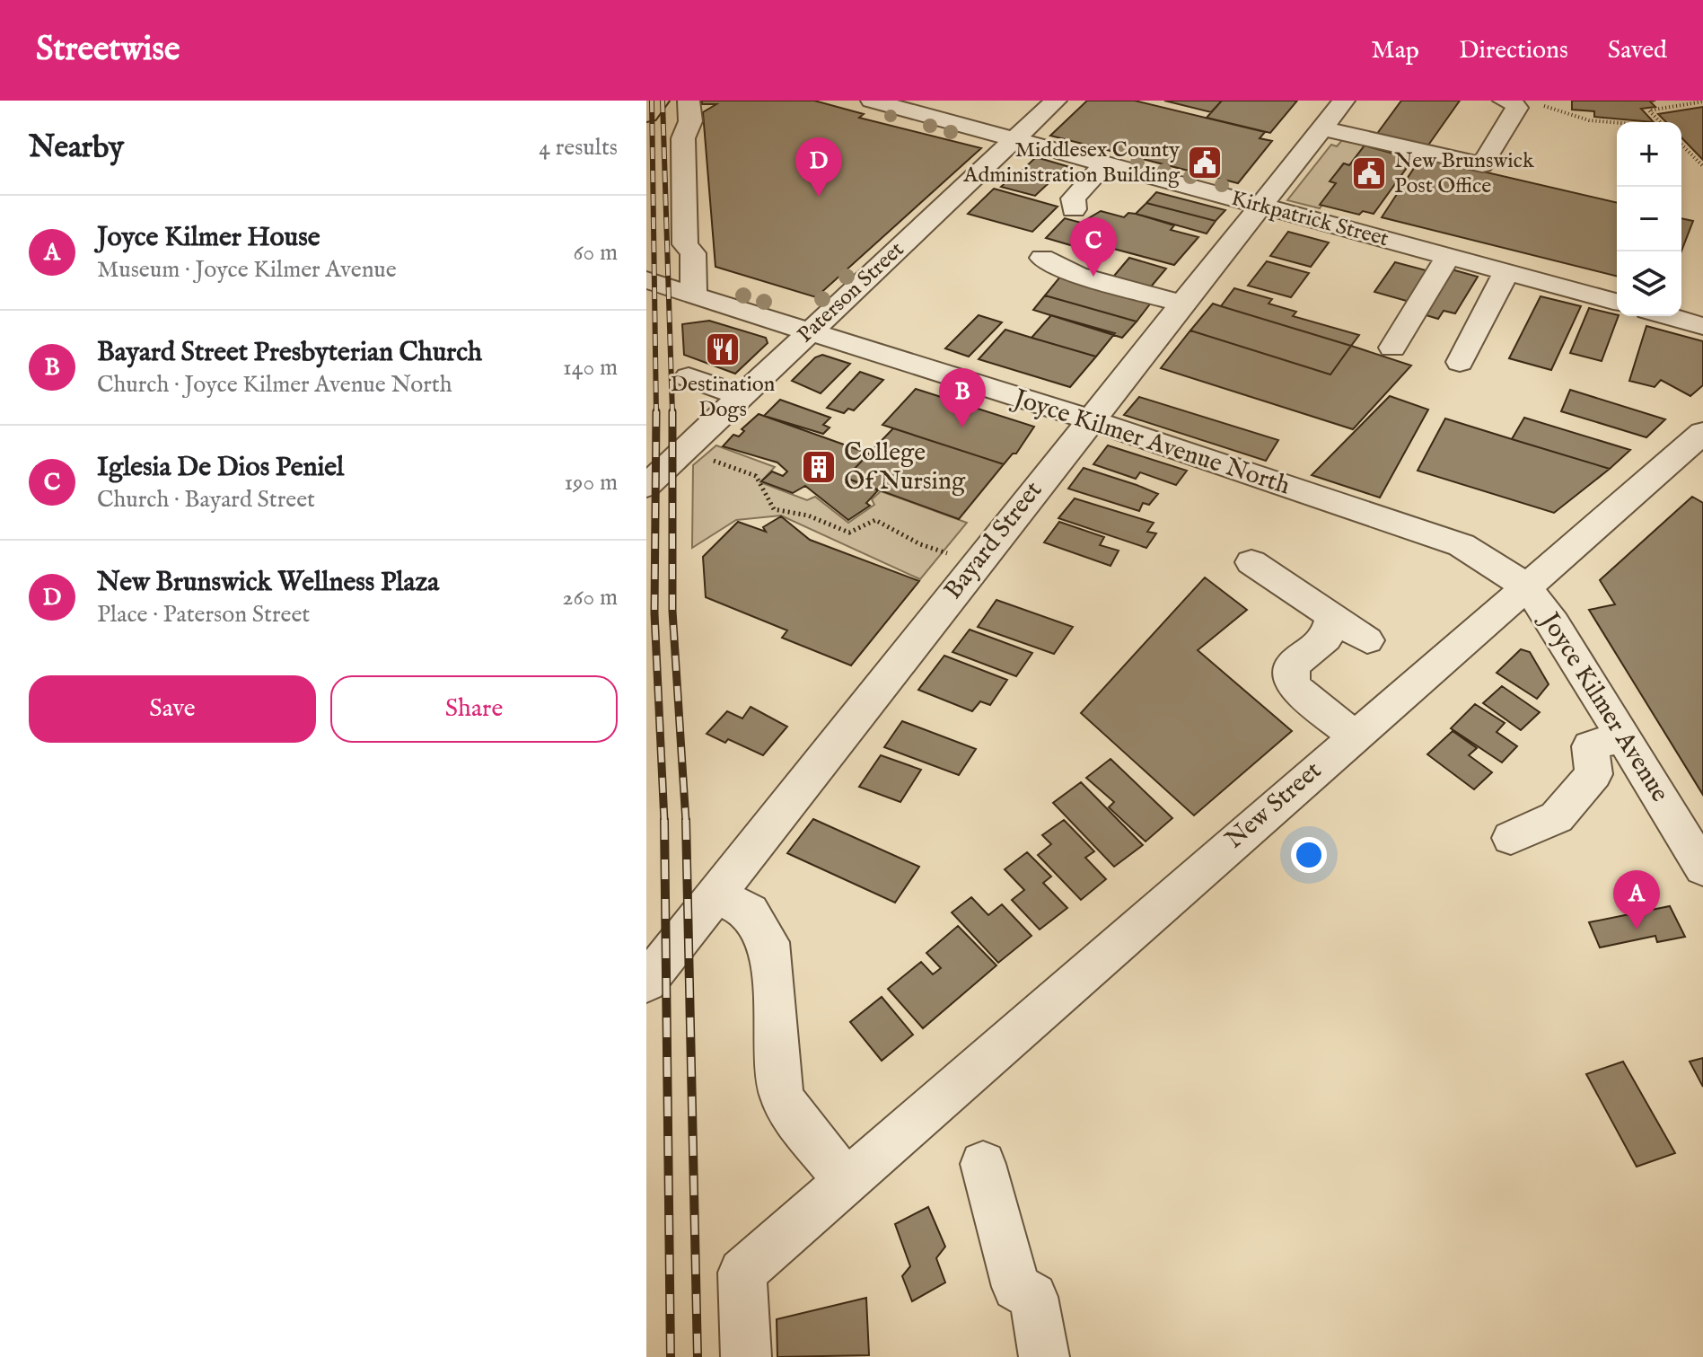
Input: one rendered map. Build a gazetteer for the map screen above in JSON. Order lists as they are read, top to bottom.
{
  "streets": {
    "street": [
      "Kirkpatrick Street",
      "Paterson Street",
      "Joyce Kilmer Avenue North",
      "Bayard Street",
      "Joyce Kilmer Avenue",
      "New Street"
    ]
  },
  "crossings": [
    ["Kirkpatrick Street", "Paterson Street"],
    ["Kirkpatrick Street", "Bayard Street"],
    ["Paterson Street", "Joyce Kilmer Avenue North"],
    ["Joyce Kilmer Avenue North", "Bayard Street"],
    ["Joyce Kilmer Avenue North", "Joyce Kilmer Avenue"],
    ["Joyce Kilmer Avenue North", "New Street"],
    ["Joyce Kilmer Avenue", "New Street"]
  ],
  "places": {
    "public building": ["Middlesex County Administration Building", "New Brunswick Post Office"],
    "restaurant": ["Destination Dogs"],
    "building": ["College Of Nursing"]
  },
  "page": {
    "header": "Streetwise",
    "nav": ["Map", "Directions", "Saved"],
    "heading": ["Nearby", "4 results"],
    "map_buttons": ["+", "−"],
    "pins": [
      "D",
      "C",
      "B",
      "A"
    ],
    "list": [
      {
        "mark": "A",
        "name": "Joyce Kilmer House",
        "note": "Museum · Joyce Kilmer Avenue",
        "value": "60 m"
      },
      {
        "mark": "B",
        "name": "Bayard Street Presbyterian Church",
        "note": "Church · Joyce Kilmer Avenue North",
        "value": "140 m"
      },
      {
        "mark": "C",
        "name": "Iglesia De Dios Peniel",
        "note": "Church · Bayard Street",
        "value": "190 m"
      },
      {
        "mark": "D",
        "name": "New Brunswick Wellness Plaza",
        "note": "Place · Paterson Street",
        "value": "260 m"
      }
    ],
    "buttons": ["Save", "Share"]
  }
}
